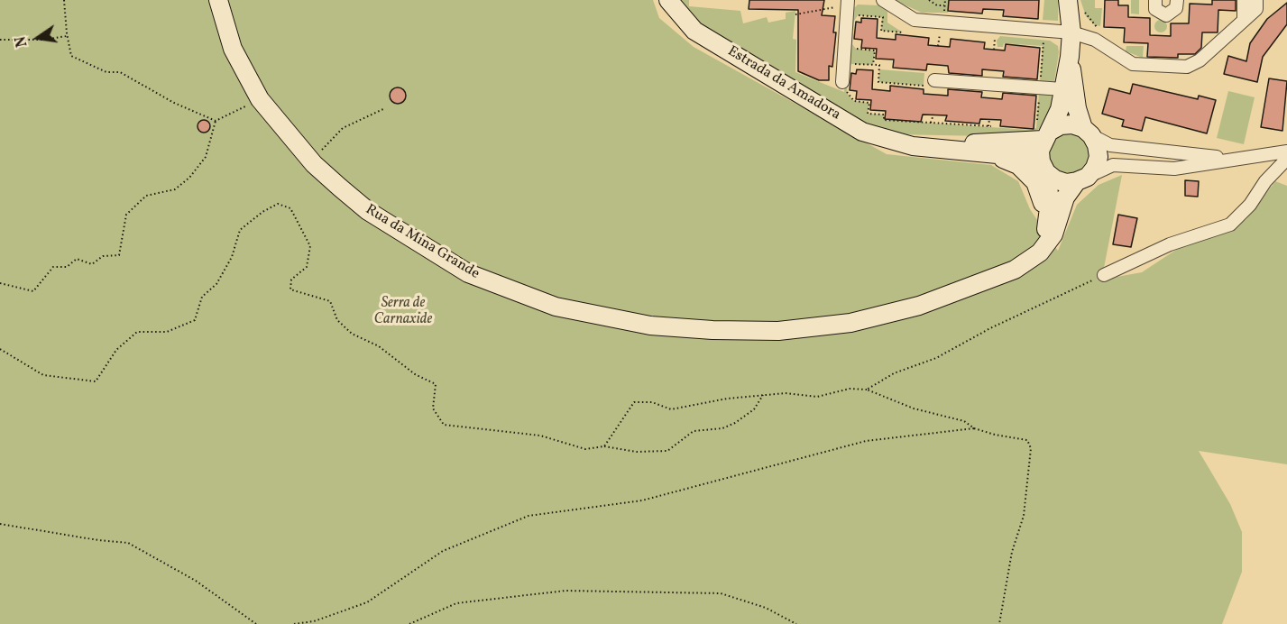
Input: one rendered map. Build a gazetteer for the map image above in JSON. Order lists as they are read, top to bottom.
{
  "streets": {
    "street": ["Estrada da Amadora", "Rua da Mina Grande"]
  },
  "crossings": [
    ["Estrada da Amadora", "Rua da Mina Grande"]
  ],
  "parks": ["Serra de Carnaxide"],
  "north": "left"
}
